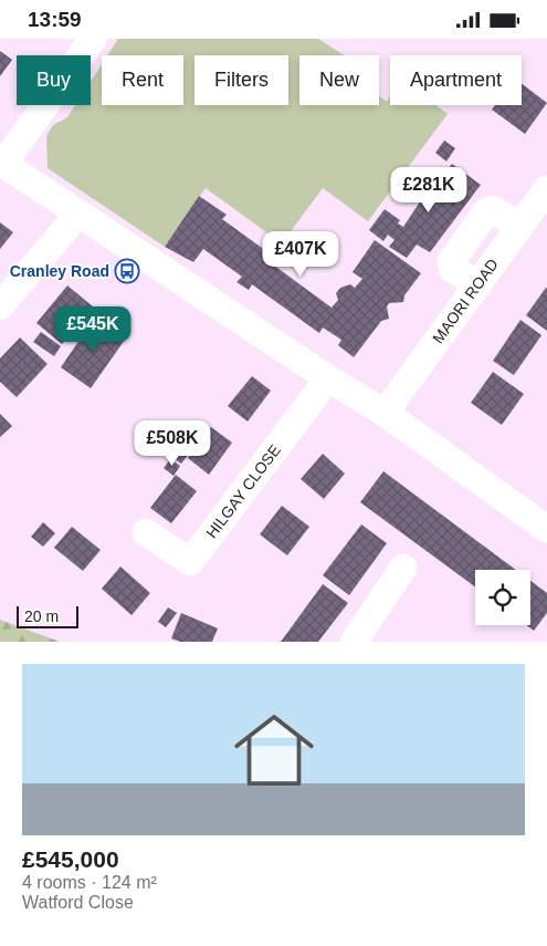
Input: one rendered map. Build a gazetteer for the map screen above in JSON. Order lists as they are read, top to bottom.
{
  "streets": {
    "street": ["MAORI ROAD", "HILGAY CLOSE"]
  },
  "places": {
    "bus stop": ["Cranley Road"]
  },
  "scale_bar": "20 m",
  "page": {
    "status": "13:59",
    "chip": [
      "Buy",
      "Rent",
      "Filters",
      "New",
      "Apartment"
    ],
    "price": [
      "£281K",
      "£407K",
      "£545K",
      "£508K"
    ],
    "scale": "20 m",
    "list": [
      {
        "name": "£545,000",
        "note": "4 rooms · 124 m² · Watford Close"
      }
    ]
  }
}
